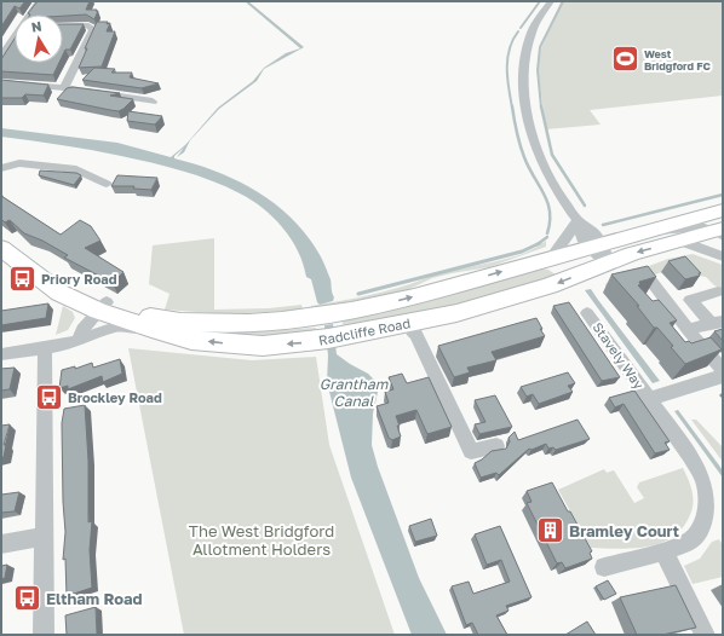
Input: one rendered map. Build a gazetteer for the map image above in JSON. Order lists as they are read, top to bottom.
{
  "streets": {
    "highway": ["Radcliffe Road"],
    "street": ["Stavely Way"]
  },
  "water": ["Grantham Canal"],
  "parks": ["The West Bridgford Allotment Holders"],
  "places": {
    "sports": ["West Bridgford FC"],
    "bus stop": ["Priory Road", "Brockley Road", "Eltham Road"],
    "building": ["Bramley Court"]
  },
  "north": "top"
}
